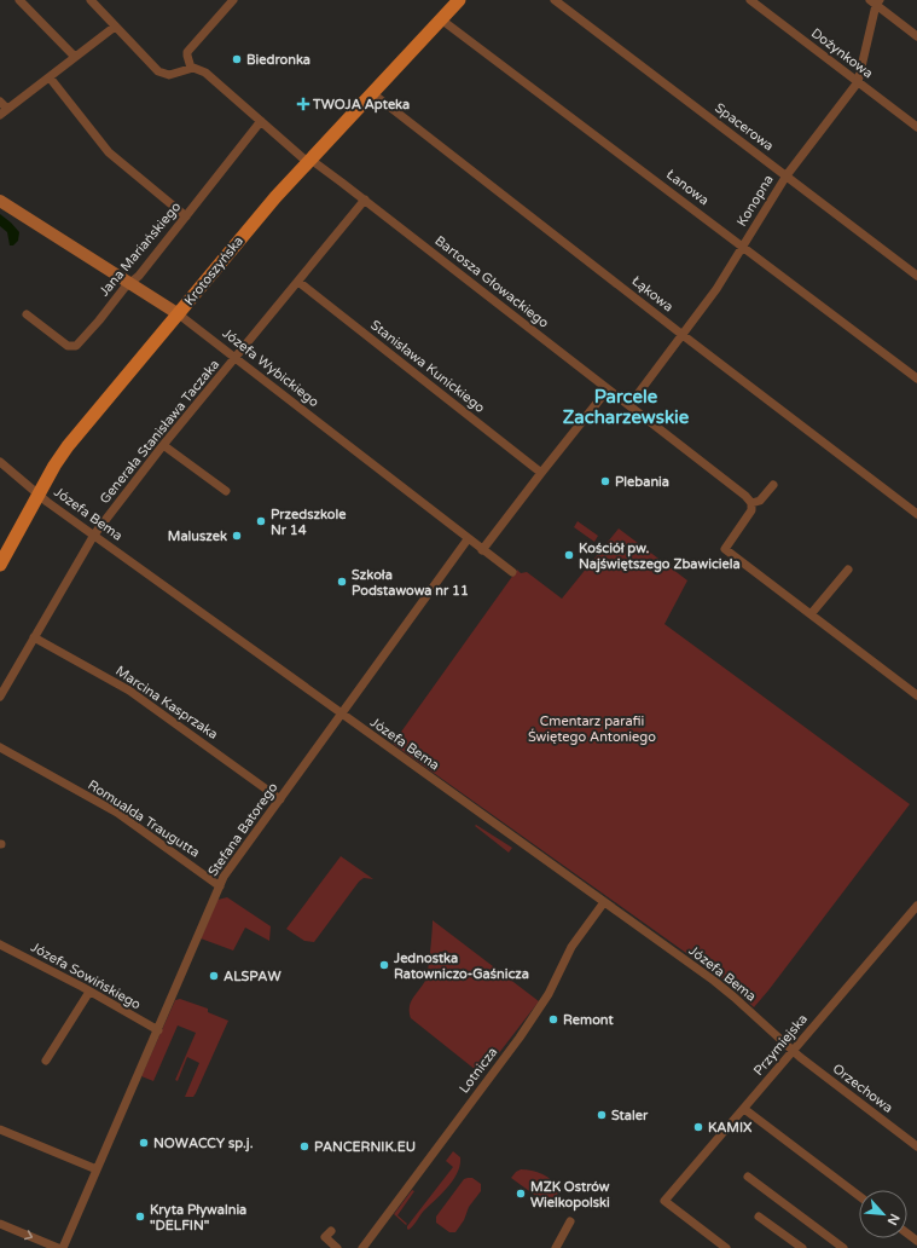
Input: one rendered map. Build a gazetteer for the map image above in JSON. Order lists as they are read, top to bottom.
{
  "streets": {
    "main road": ["Krotoszyńska"],
    "street": [
      "Dożynkowa",
      "Spacerowa",
      "Łanowa",
      "Konopna",
      "Jana Mariańskiego",
      "Bartosza Głowackiego",
      "Łąkowa",
      "Stanisława Kunickiego",
      "Józefa Wybickiego",
      "Generała Stanisława Taczaka",
      "Józefa Bema",
      "Marcina Kasprzaka",
      "Romualda Traugutta",
      "Stefana Batorego",
      "Józefa Sowińskiego",
      "Przymiejska",
      "Lotnicza",
      "Orzechowa"
    ]
  },
  "crossings": [
    ["Dożynkowa", "Konopna"],
    ["Spacerowa", "Konopna"],
    ["Łanowa", "Konopna"],
    ["Łanowa", "Krotoszyńska"],
    ["Konopna", "Bartosza Głowackiego"],
    ["Konopna", "Łąkowa"],
    ["Jana Mariańskiego", "Bartosza Głowackiego"],
    ["Jana Mariańskiego", "Józefa Wybickiego"],
    ["Krotoszyńska", "Bartosza Głowackiego"],
    ["Krotoszyńska", "Łąkowa"],
    ["Krotoszyńska", "Józefa Wybickiego"],
    ["Krotoszyńska", "Józefa Bema"],
    ["Bartosza Głowackiego", "Generała Stanisława Taczaka"],
    ["Stanisława Kunickiego", "Generała Stanisława Taczaka"],
    ["Józefa Wybickiego", "Generała Stanisława Taczaka"],
    ["Józefa Wybickiego", "Stefana Batorego"],
    ["Generała Stanisława Taczaka", "Józefa Bema"],
    ["Generała Stanisława Taczaka", "Marcina Kasprzaka"],
    ["Józefa Bema", "Stefana Batorego"],
    ["Józefa Bema", "Przymiejska"],
    ["Józefa Bema", "Lotnicza"],
    ["Józefa Bema", "Orzechowa"],
    ["Marcina Kasprzaka", "Stefana Batorego"],
    ["Romualda Traugutta", "Stefana Batorego"],
    ["Stefana Batorego", "Józefa Sowińskiego"],
    ["Przymiejska", "Orzechowa"]
  ],
  "districts": ["Parcele Zacharzewskie"],
  "parks": ["Cmentarz parafii Świętego Antoniego"],
  "places": {
    "other": [
      "Biedronka",
      "Plebania",
      "Przedszkole Nr 14",
      "Maluszek",
      "Kościół pw. Najświętszego Zbawiciela",
      "Szkoła Podstawowa nr 11",
      "Jednostka Ratowniczo-Gaśnicza",
      "ALSPAW",
      "Remont",
      "Staler",
      "KAMIX",
      "NOWACCY sp.j.",
      "PANCERNIK.EU",
      "MZK Ostrów Wielkopolski",
      "Kryta Pływalnia \"DELFIN\""
    ],
    "health": ["TWOJA Apteka"]
  },
  "north": "bottom right"
}
